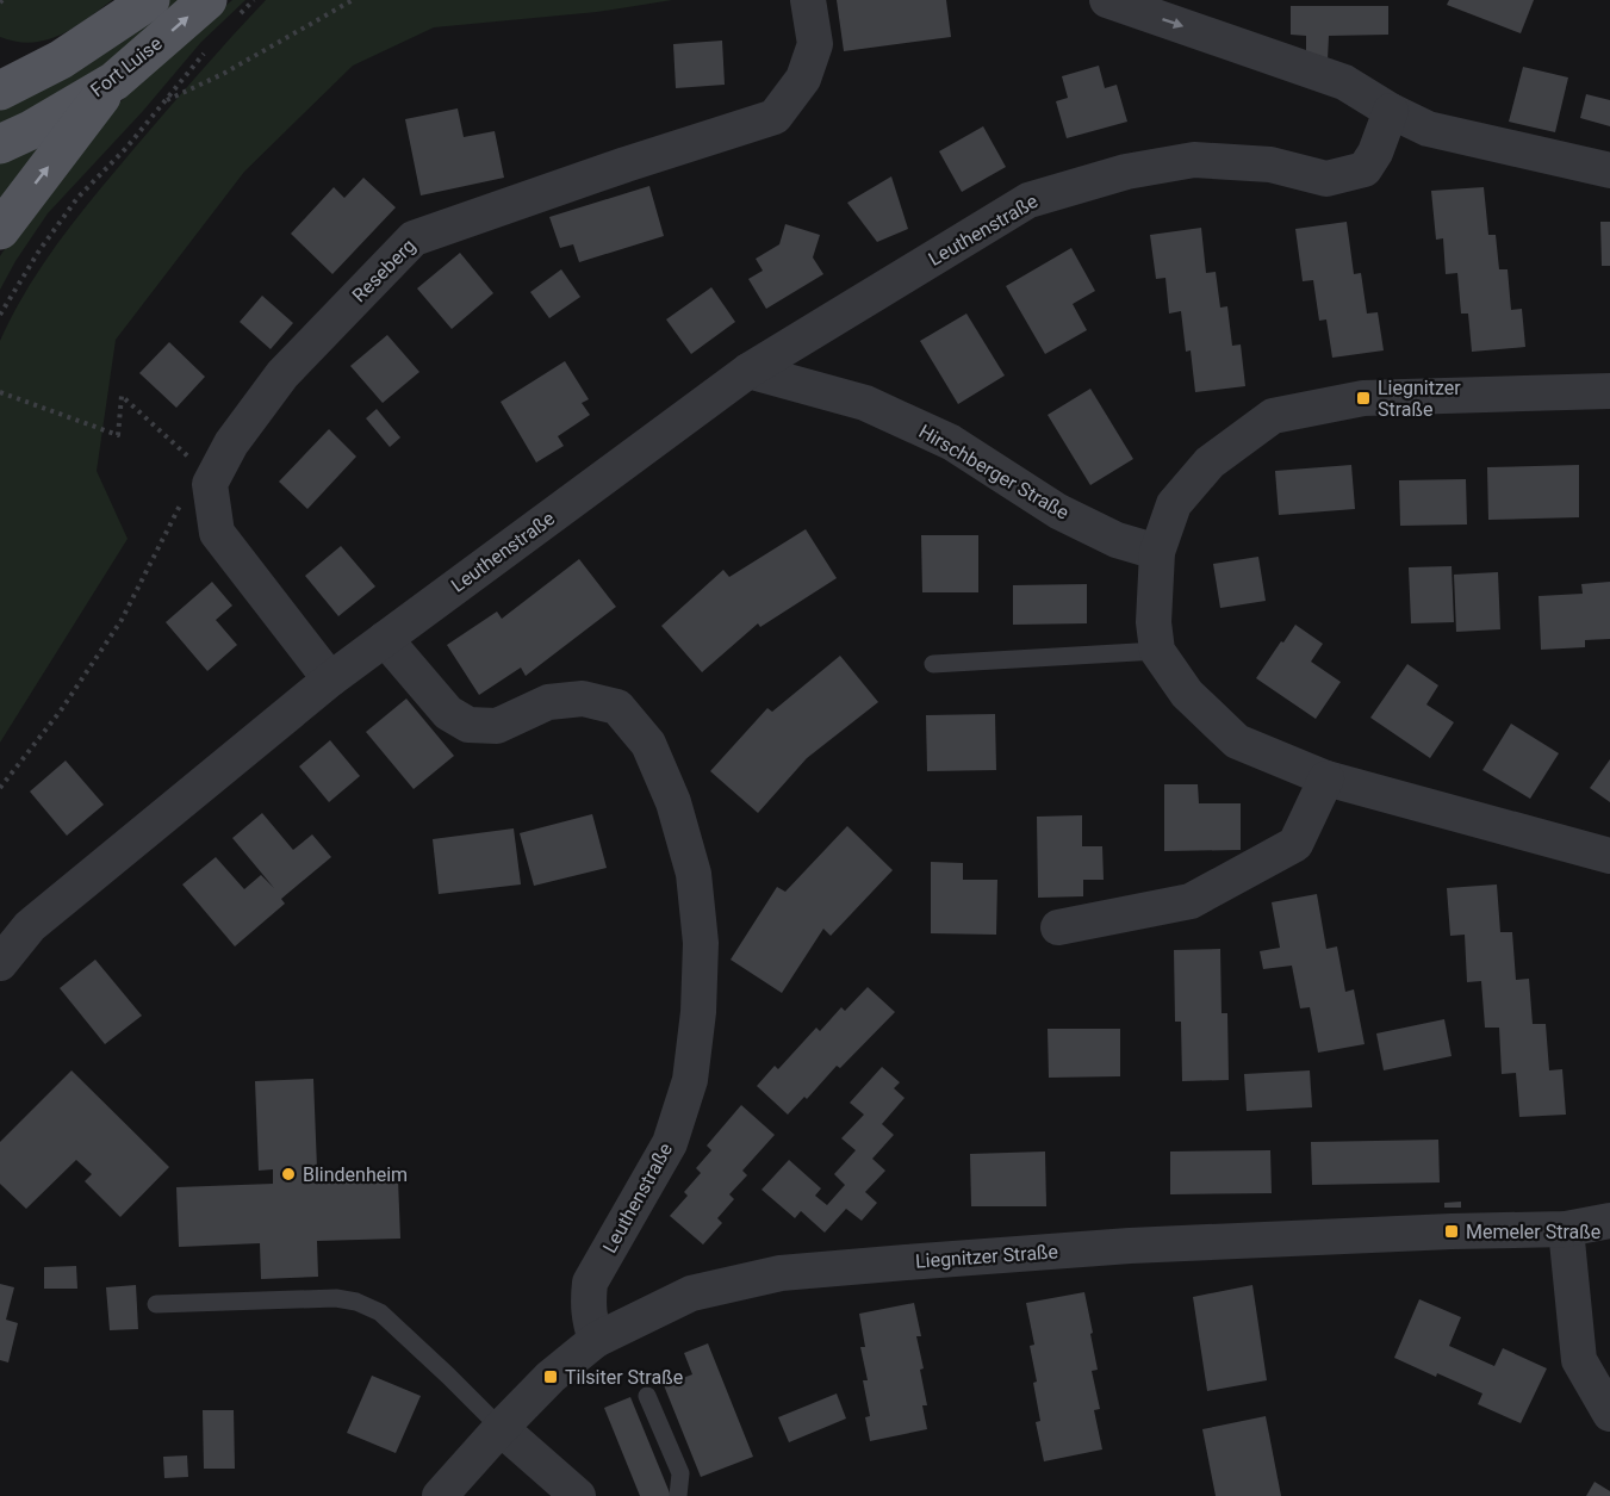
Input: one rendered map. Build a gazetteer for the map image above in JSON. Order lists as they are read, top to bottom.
{
  "streets": {
    "main road": ["Fort Luise"],
    "street": [
      "Leuthenstraße",
      "Reseberg",
      "Hirschberger Straße",
      "Liegnitzer Straße"
    ]
  },
  "crossings": [
    ["Leuthenstraße", "Hirschberger Straße"],
    ["Leuthenstraße", "Liegnitzer Straße"]
  ],
  "places": {
    "transit": ["Liegnitzer Straße", "Memeler Straße", "Tilsiter Straße"],
    "other": ["Blindenheim"]
  }
}
